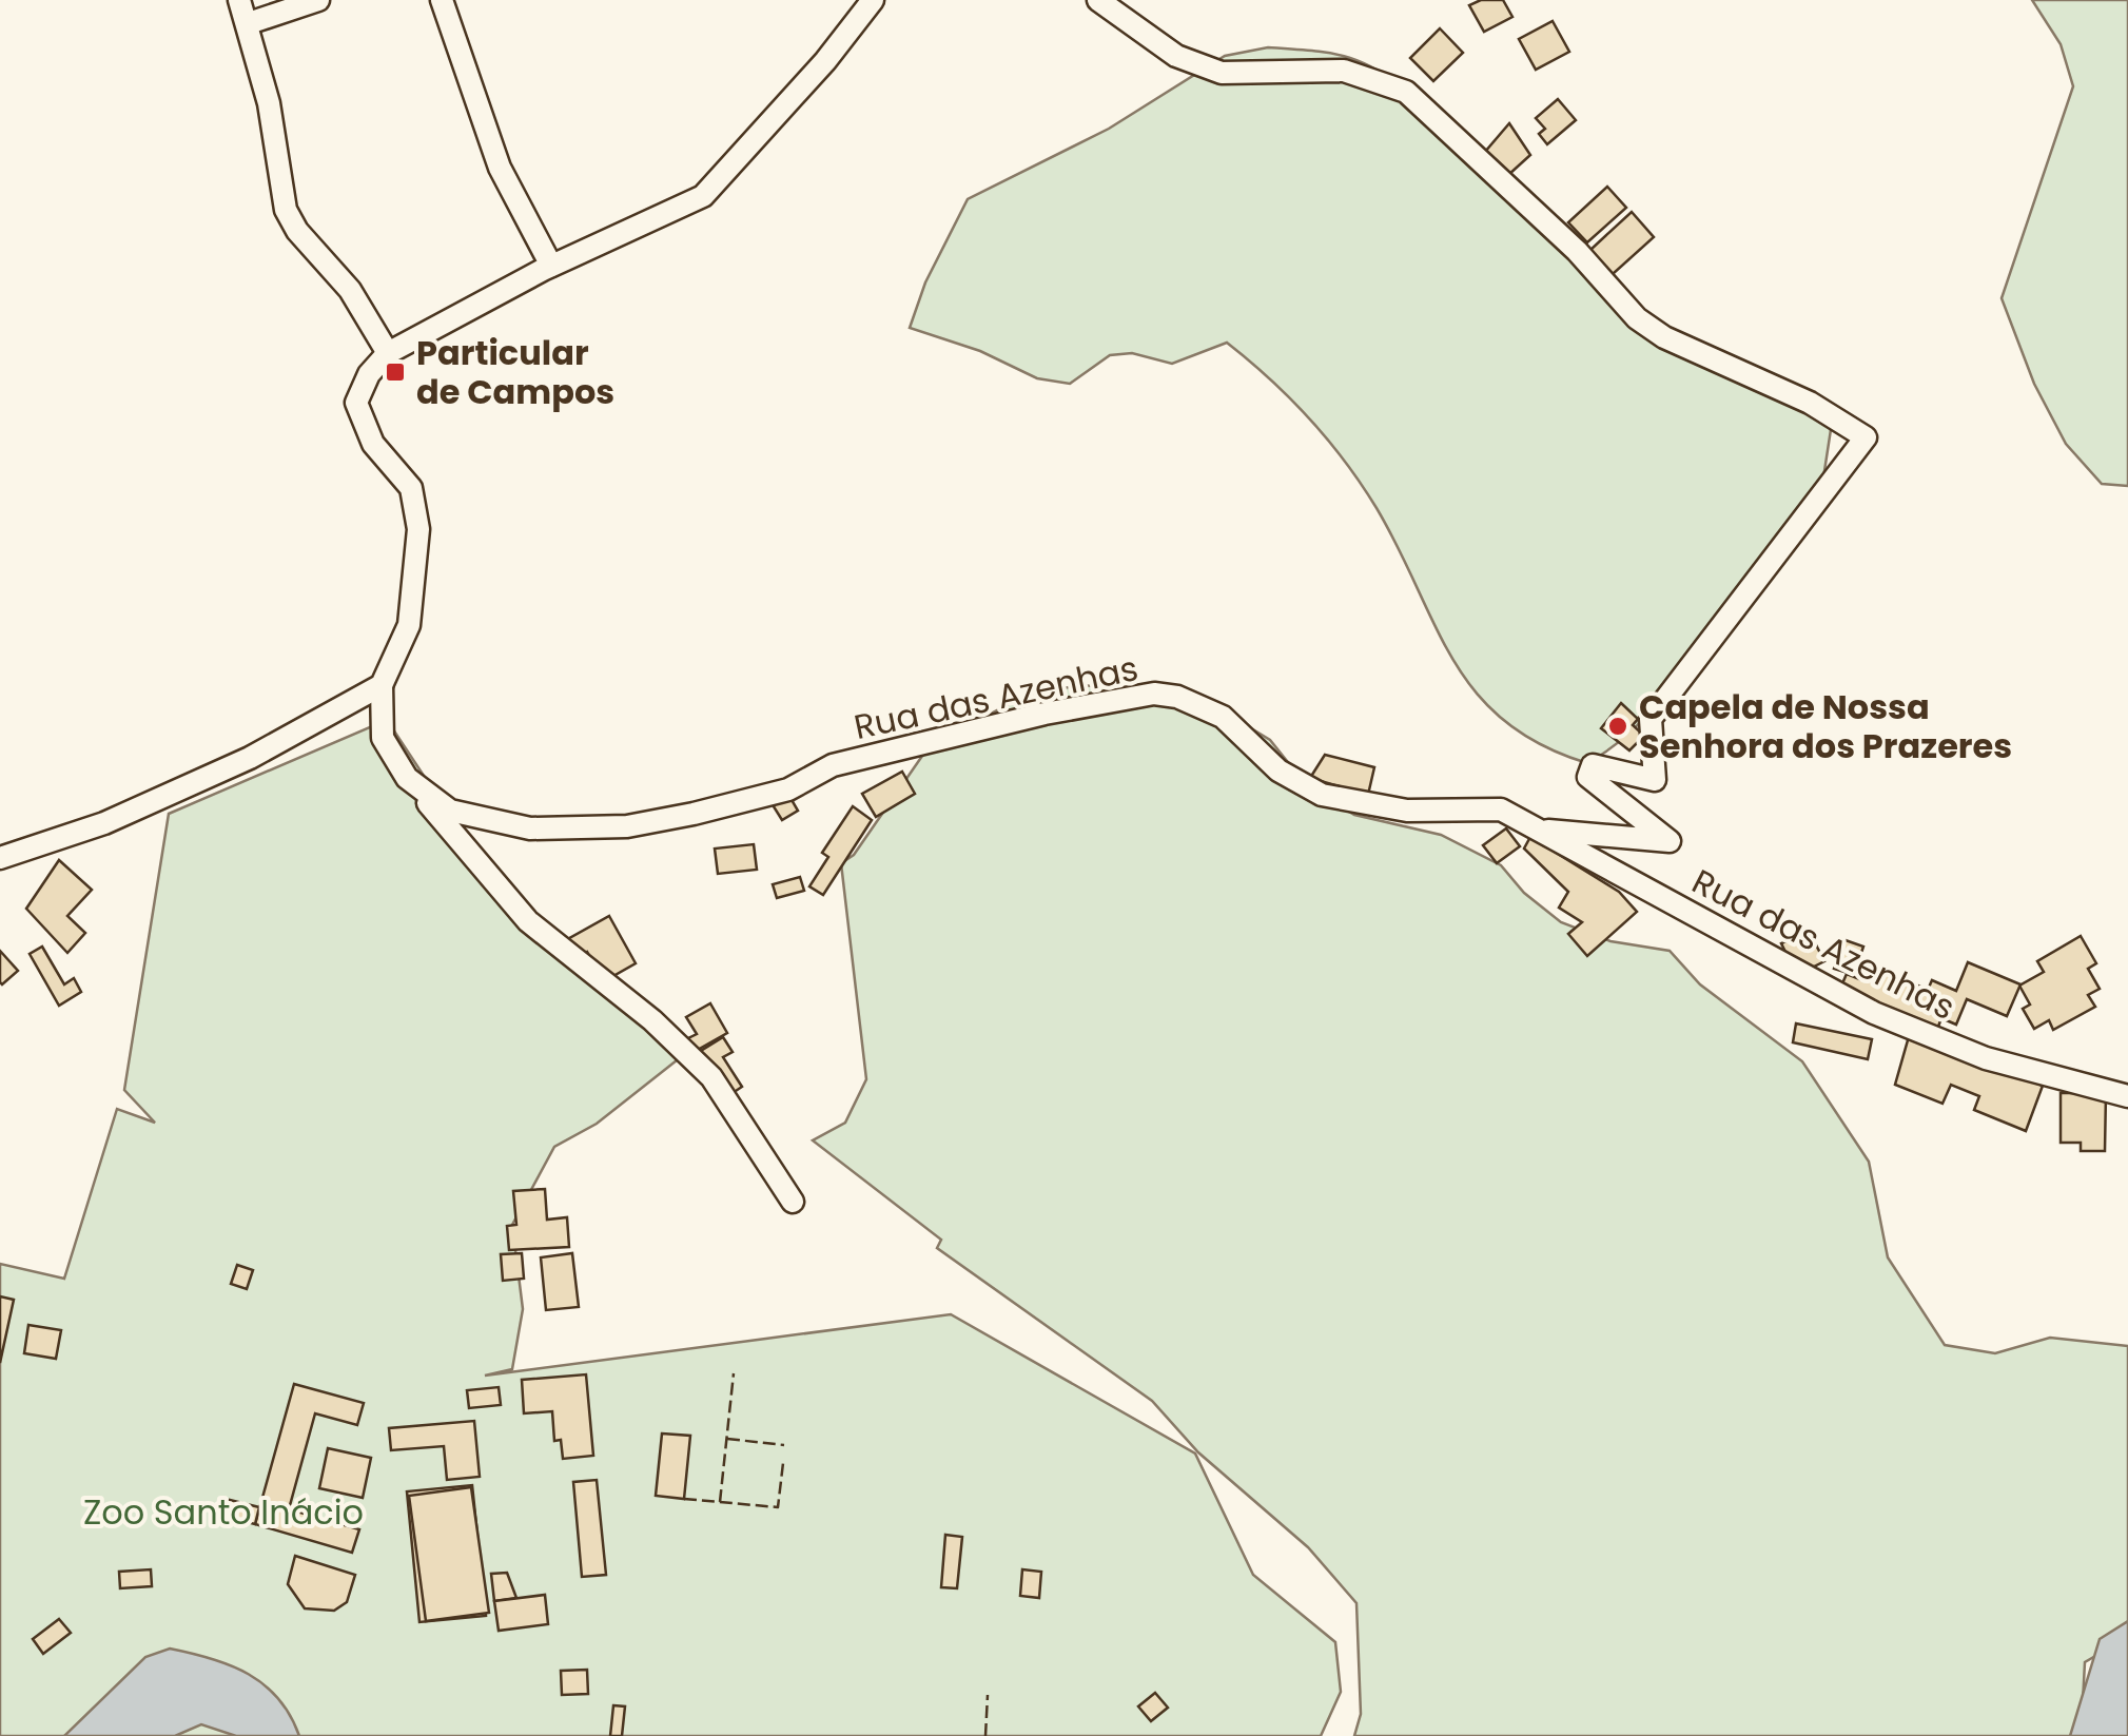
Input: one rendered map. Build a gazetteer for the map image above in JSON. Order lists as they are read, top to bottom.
{
  "streets": {
    "street": ["Rua das Azenhas"]
  },
  "parks": ["Zoo Santo Inácio"],
  "places": {
    "transit": ["Particular de Campos"],
    "other": ["Capela de Nossa Senhora dos Prazeres"]
  }
}
